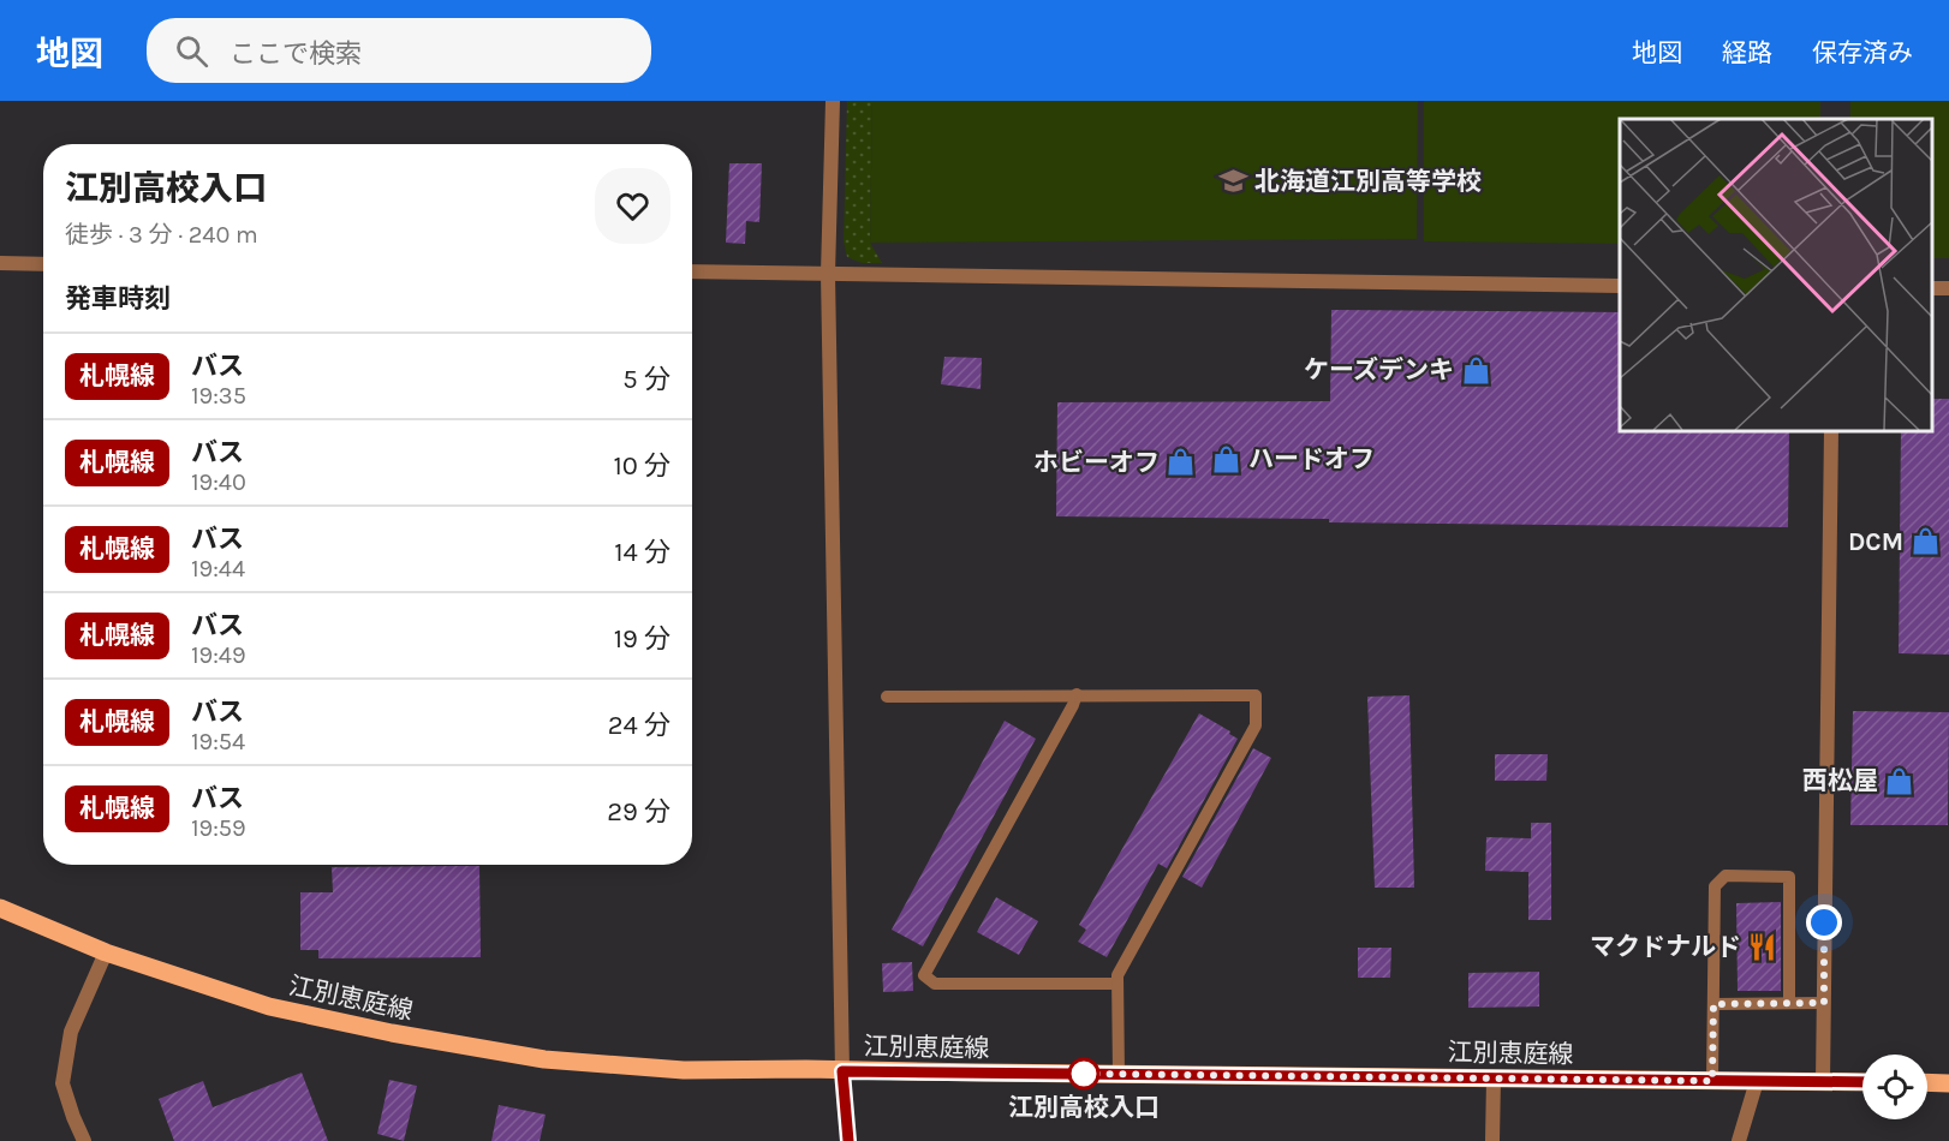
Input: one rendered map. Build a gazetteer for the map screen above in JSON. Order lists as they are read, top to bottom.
{
  "streets": {
    "main road": ["江別恵庭線"]
  },
  "places": {
    "school or university": ["北海道江別高等学校"],
    "shop": [
      "ケーズデンキ",
      "ハードオフ",
      "ホビーオフ",
      "DCM",
      "西松屋"
    ],
    "restaurant": ["マクドナルド"],
    "other": ["江別高校入口"]
  },
  "lines": ["bus line 札幌線"],
  "page": {
    "header": "地図",
    "search": "ここで検索",
    "nav": ["地図", "経路", "保存済み"],
    "heading": [
      ["江別高校入口", "徒歩 · 3 分 · 240 m"],
      "発車時刻"
    ],
    "list": [
      {
        "mark": "札幌線",
        "name": "バス",
        "note": "19:35",
        "value": "5 分"
      },
      {
        "mark": "札幌線",
        "name": "バス",
        "note": "19:40",
        "value": "10 分"
      },
      {
        "mark": "札幌線",
        "name": "バス",
        "note": "19:44",
        "value": "14 分"
      },
      {
        "mark": "札幌線",
        "name": "バス",
        "note": "19:49",
        "value": "19 分"
      },
      {
        "mark": "札幌線",
        "name": "バス",
        "note": "19:54",
        "value": "24 分"
      },
      {
        "mark": "札幌線",
        "name": "バス",
        "note": "19:59",
        "value": "29 分"
      }
    ]
  }
}
